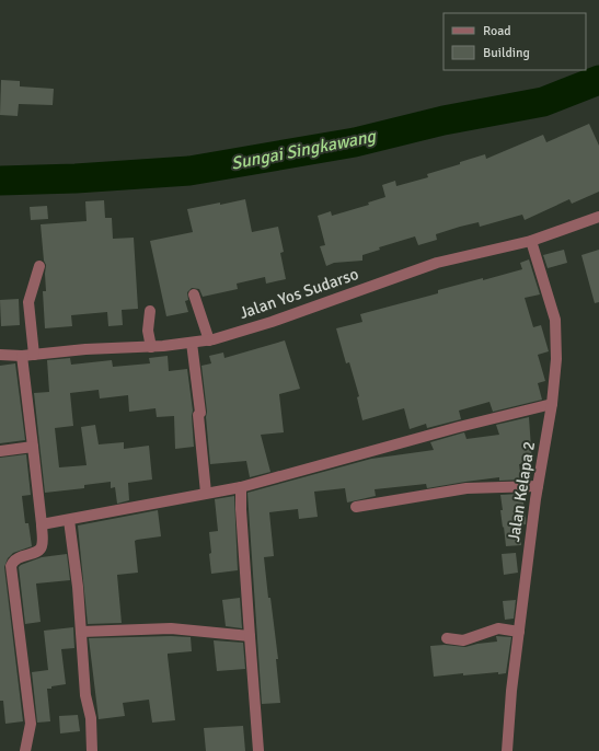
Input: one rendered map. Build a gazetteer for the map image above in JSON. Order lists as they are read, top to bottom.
{
  "streets": {
    "street": ["Jalan Yos Sudarso", "Jalan Kelapa 2"]
  },
  "crossings": [
    ["Jalan Yos Sudarso", "Jalan Kelapa 2"]
  ],
  "water": ["Sungai Singkawang"],
  "legend": ["Road", "Building"]
}
